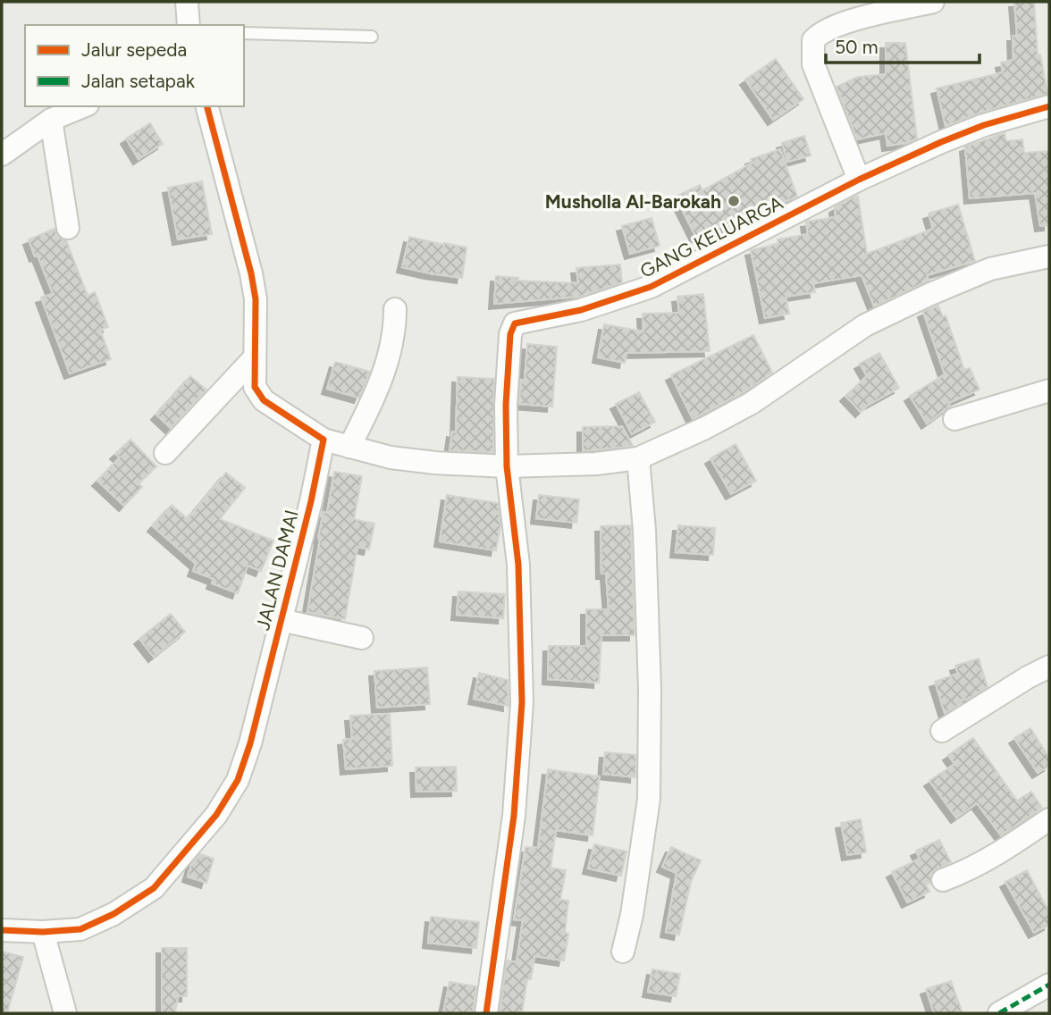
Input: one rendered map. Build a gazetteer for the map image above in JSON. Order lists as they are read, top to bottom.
{
  "streets": {
    "street": ["GANG KELUARGA", "JALAN DAMAI"]
  },
  "places": ["Musholla Al-Barokah"],
  "legend": ["Jalur sepeda", "Jalan setapak"],
  "scale_bar": "50 m"
}
